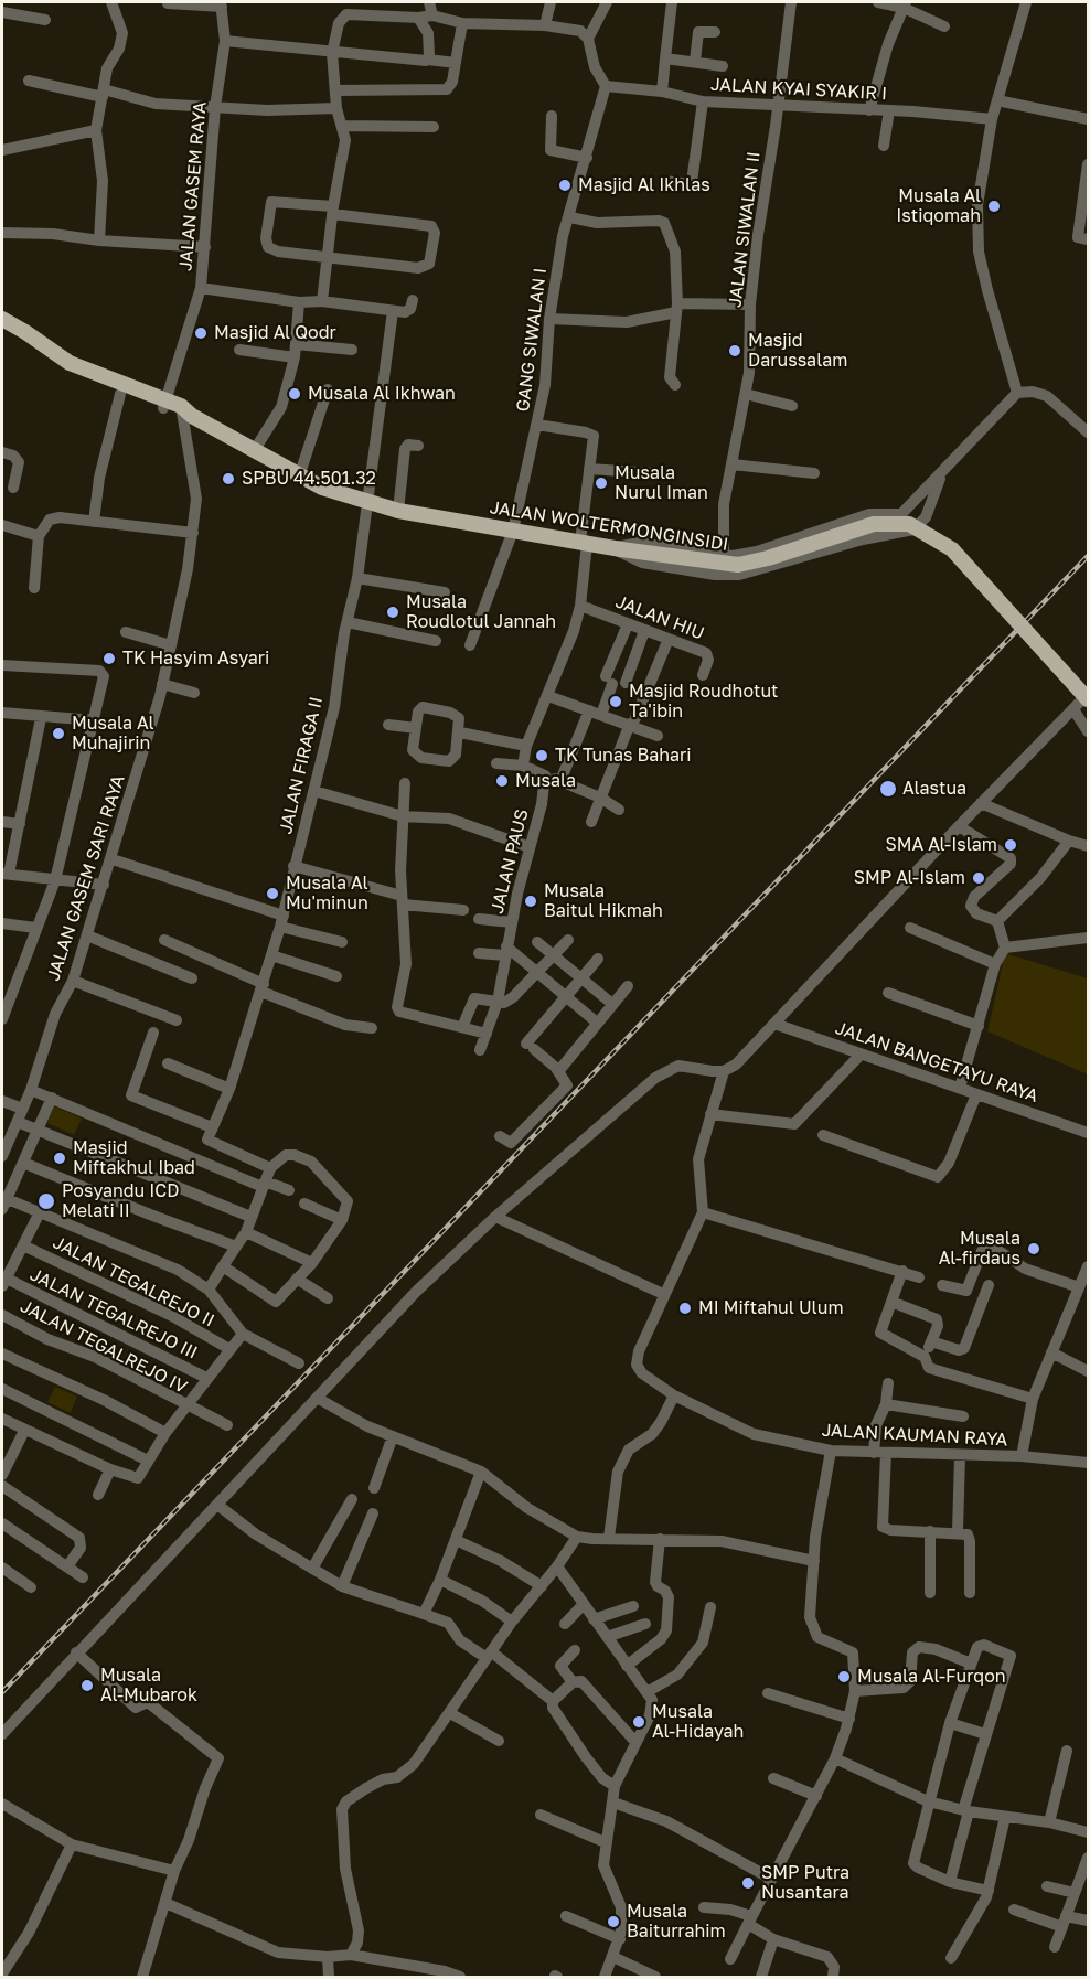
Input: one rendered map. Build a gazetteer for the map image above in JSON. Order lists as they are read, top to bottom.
{
  "streets": {
    "main road": ["JALAN WOLTERMONGINSIDI"],
    "street": [
      "JALAN KYAI SYAKIR I",
      "JALAN GASEM RAYA",
      "JALAN SIWALAN II",
      "GANG SIWALAN I",
      "JALAN HIU",
      "JALAN FIRAGA II",
      "JALAN PAUS",
      "JALAN GASEM SARI RAYA",
      "JALAN BANGETAYU RAYA",
      "JALAN TEGALREJO II",
      "JALAN TEGALREJO III",
      "JALAN TEGALREJO IV",
      "JALAN KAUMAN RAYA"
    ]
  },
  "crossings": [
    ["JALAN KYAI SYAKIR I", "JALAN SIWALAN II"],
    ["JALAN KYAI SYAKIR I", "GANG SIWALAN I"],
    ["JALAN GASEM RAYA", "JALAN WOLTERMONGINSIDI"],
    ["GANG SIWALAN I", "JALAN WOLTERMONGINSIDI"],
    ["JALAN WOLTERMONGINSIDI", "JALAN FIRAGA II"],
    ["JALAN WOLTERMONGINSIDI", "JALAN GASEM SARI RAYA"]
  ],
  "places": [
    "Masjid Al Ikhlas",
    "Musala Al Istiqomah",
    "Masjid Al Qodr",
    "Masjid Darussalam",
    "Musala Al Ikhwan",
    "SPBU 44.501.32",
    "Musala Nurul Iman",
    "Musala Roudlotul Jannah",
    "TK Hasyim Asyari",
    "Masjid Roudhotut Ta'ibin",
    "Musala Al Muhajirin",
    "TK Tunas Bahari",
    "Musala",
    "Alastua",
    "SMA Al-Islam",
    "SMP Al-Islam",
    "Musala Al Mu'minun",
    "Musala Baitul Hikmah",
    "Masjid Miftakhul Ibad",
    "Posyandu ICD Melati II",
    "Musala Al-firdaus",
    "MI Miftahul Ulum",
    "Musala Al-Furqon",
    "Musala Al-Mubarok",
    "Musala Al-Hidayah",
    "SMP Putra Nusantara",
    "Musala Baiturrahim"
  ]
}
